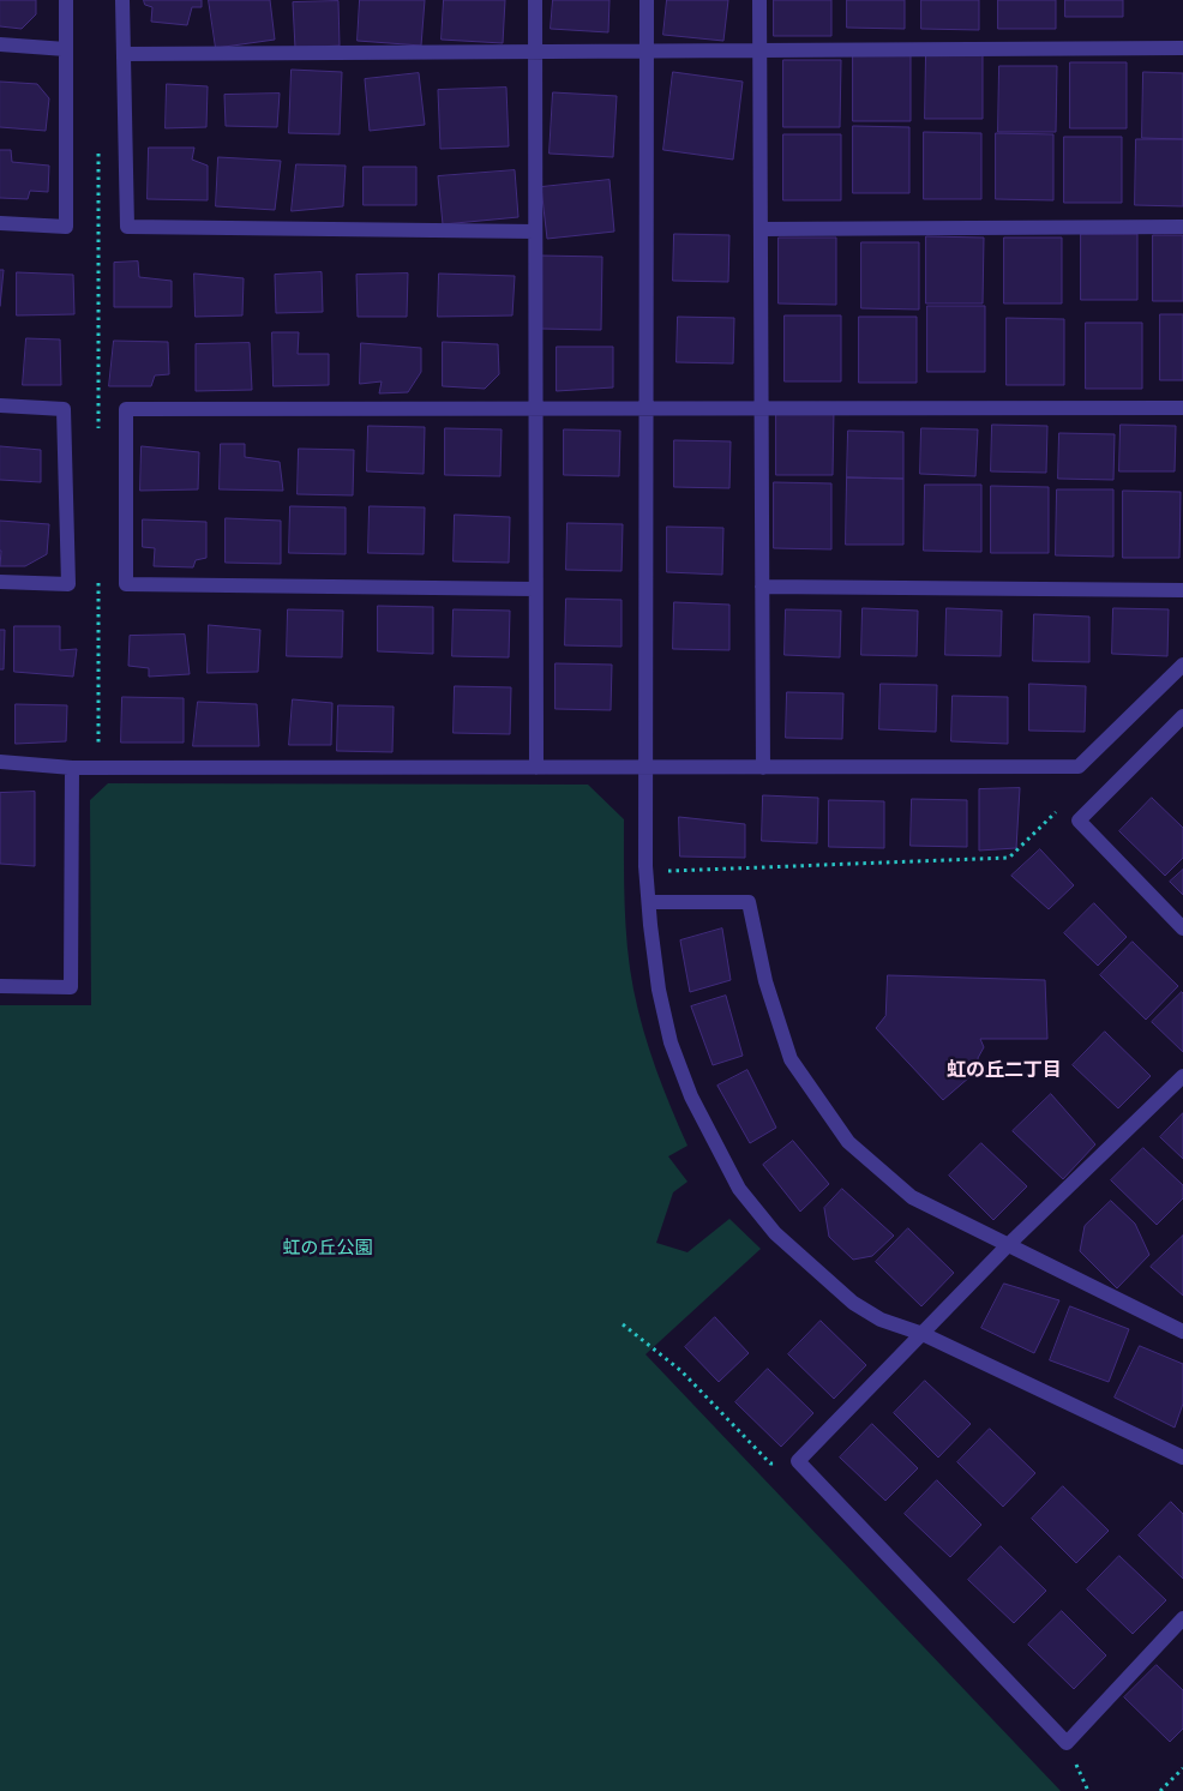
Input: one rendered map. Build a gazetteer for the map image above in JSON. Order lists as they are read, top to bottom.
{
  "districts": ["虹の丘二丁目"],
  "parks": ["虹の丘公園"]
}
